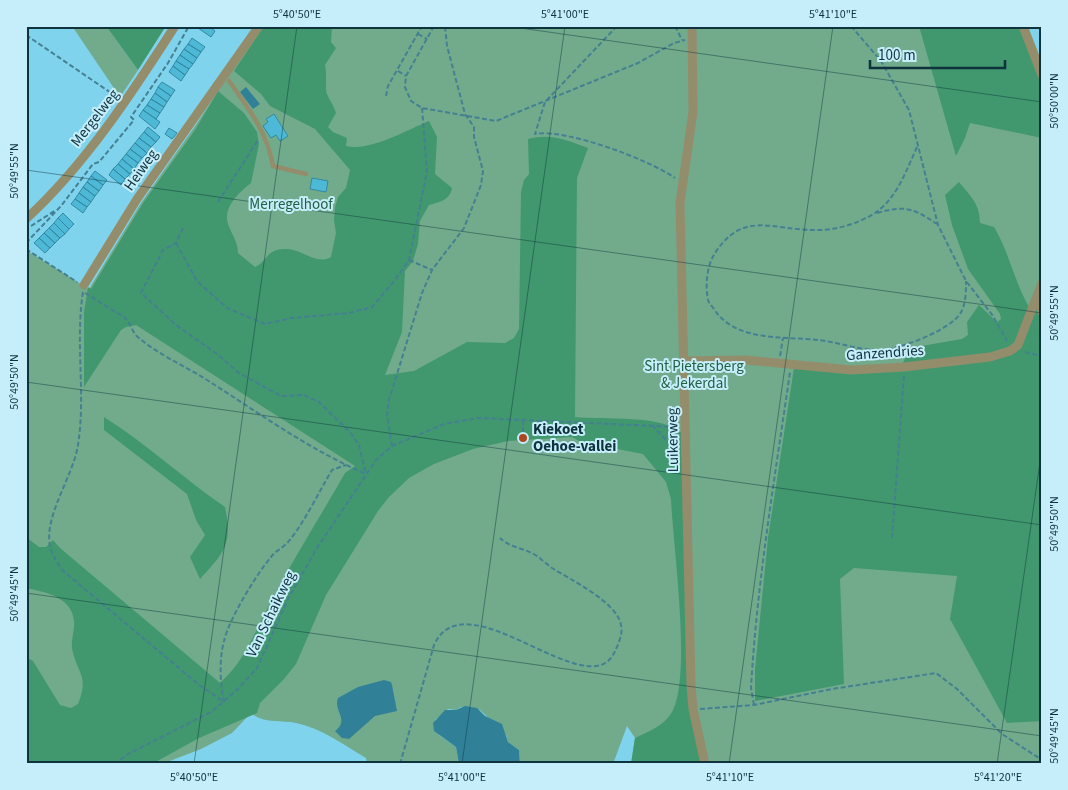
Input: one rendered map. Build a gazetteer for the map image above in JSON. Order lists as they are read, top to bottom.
{
  "streets": {
    "street": [
      "Mergelweg",
      "Heiweg",
      "Ganzendries",
      "Luikerweg"
    ],
    "path": ["Van Schaikweg"]
  },
  "crossings": [
    ["Ganzendries", "Luikerweg"]
  ],
  "parks": ["Merregelhoof", "Sint Pietersberg & Jekerdal"],
  "places": ["Kiekoet Oehoe-vallei"],
  "scale_bar": "100 m",
  "coordinates": [
    "5°40'50\"E",
    "5°41'00\"E",
    "5°41'10\"E",
    "50°50'00\"N",
    "50°49'55\"N",
    "50°49'50\"N",
    "50°49'45\"N",
    "5°41'20\"E"
  ]
}
